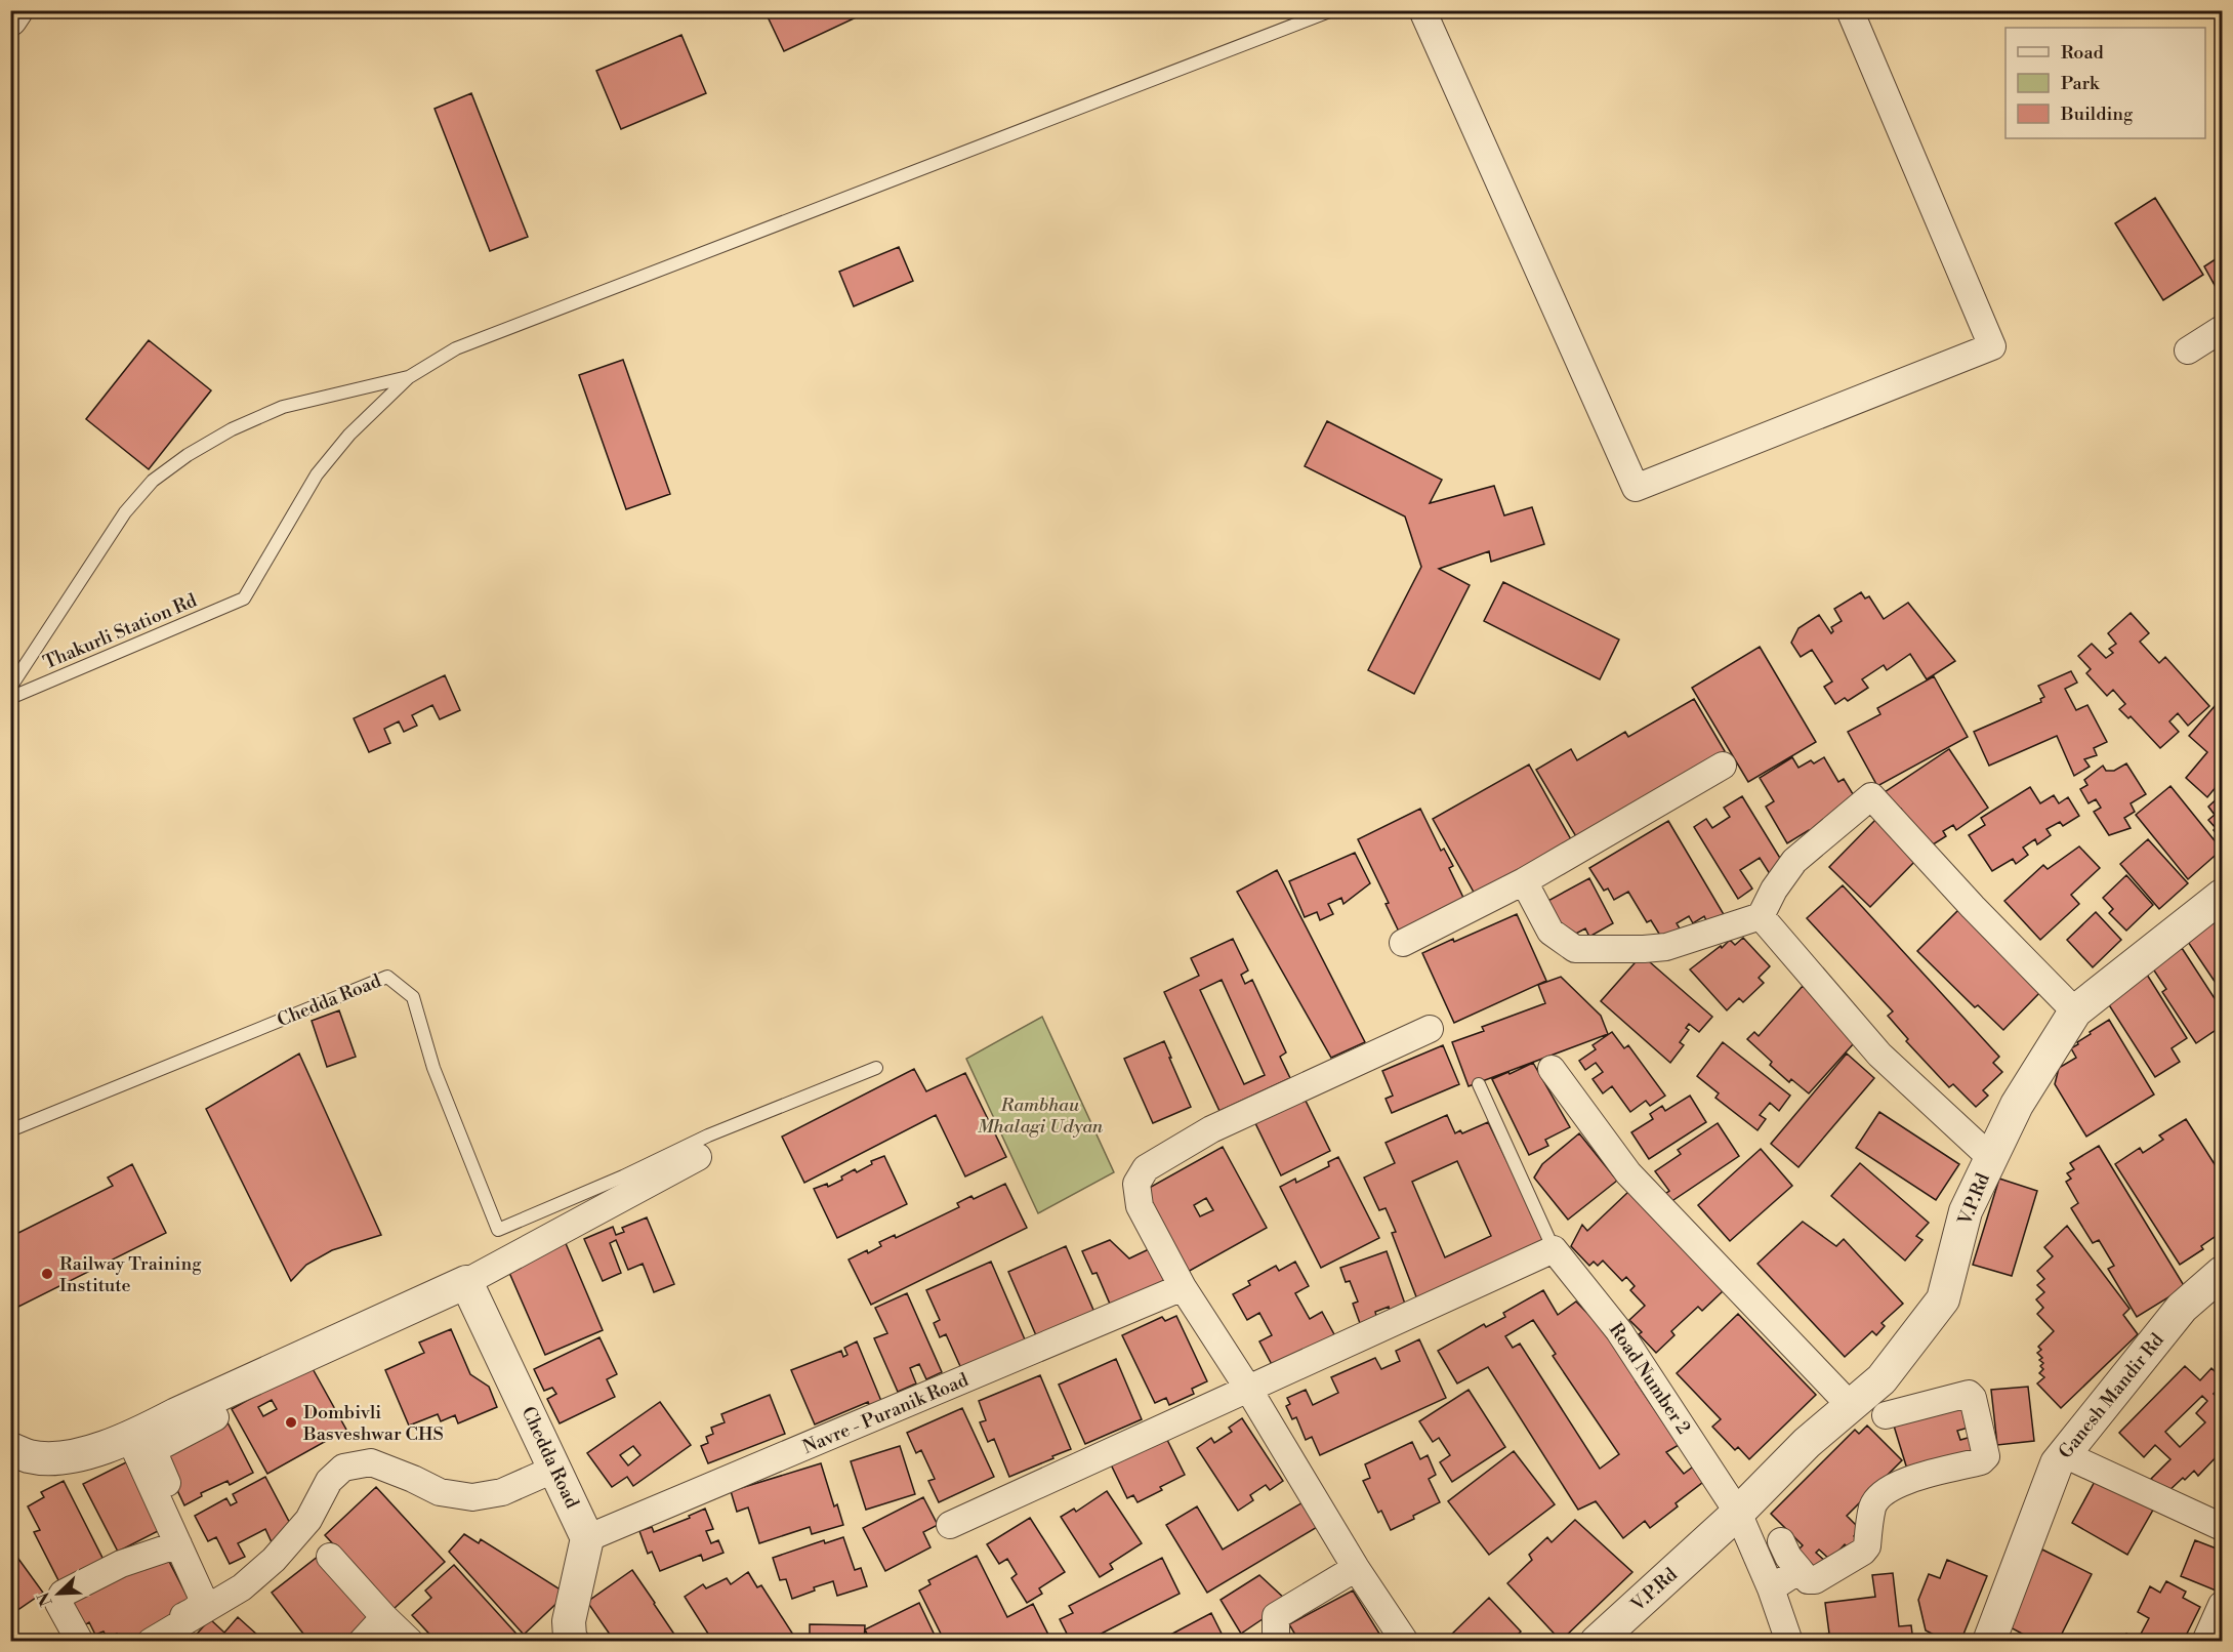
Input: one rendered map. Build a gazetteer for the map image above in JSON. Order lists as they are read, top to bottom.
{
  "streets": {
    "street": [
      "Chedda Road",
      "V.P.Rd",
      "Road Number 2",
      "Ganesh Mandir Rd",
      "Navre - Puranik Road"
    ],
    "lane": ["Thakurli Station Rd"]
  },
  "crossings": [
    ["Chedda Road", "Navre - Puranik Road"],
    ["V.P.Rd", "Road Number 2"]
  ],
  "parks": ["Rambhau Mhalagi Udyan"],
  "places": ["Railway Training Institute", "Dombivli Basveshwar CHS"],
  "legend": ["Road", "Park", "Building"],
  "north": "bottom left"
}
